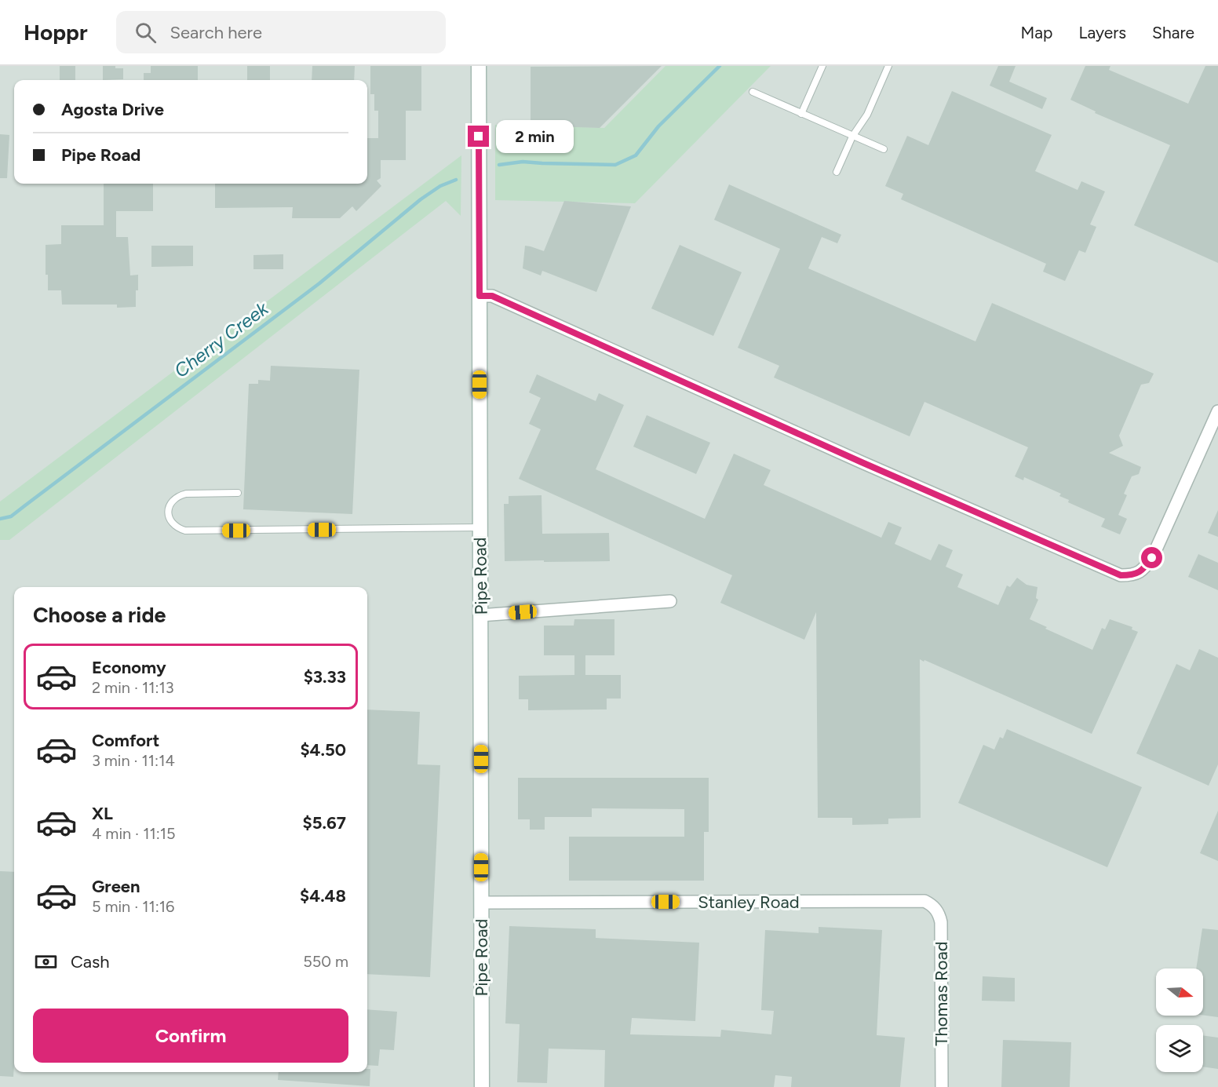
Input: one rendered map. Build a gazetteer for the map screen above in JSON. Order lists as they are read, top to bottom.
{
  "streets": {
    "street": ["Pipe Road", "Stanley Road", "Thomas Road"]
  },
  "crossings": [
    ["Pipe Road", "Stanley Road"],
    ["Stanley Road", "Thomas Road"]
  ],
  "water": ["Cherry Creek"],
  "north": "right",
  "page": {
    "header": "Hoppr",
    "search": "Search here",
    "nav": ["Map", "Layers", "Share"],
    "banner": ["Agosta Drive", "Pipe Road"],
    "bubble": "2 min",
    "heading": "Choose a ride",
    "list": [
      {
        "name": "Economy",
        "note": "2 min · 11:13",
        "value": "$3.33"
      },
      {
        "name": "Comfort",
        "note": "3 min · 11:14",
        "value": "$4.50"
      },
      {
        "name": "XL",
        "note": "4 min · 11:15",
        "value": "$5.67"
      },
      {
        "name": "Green",
        "note": "5 min · 11:16",
        "value": "$4.48"
      }
    ],
    "pay": ["Cash", "550 m"],
    "buttons": "Confirm"
  }
}
